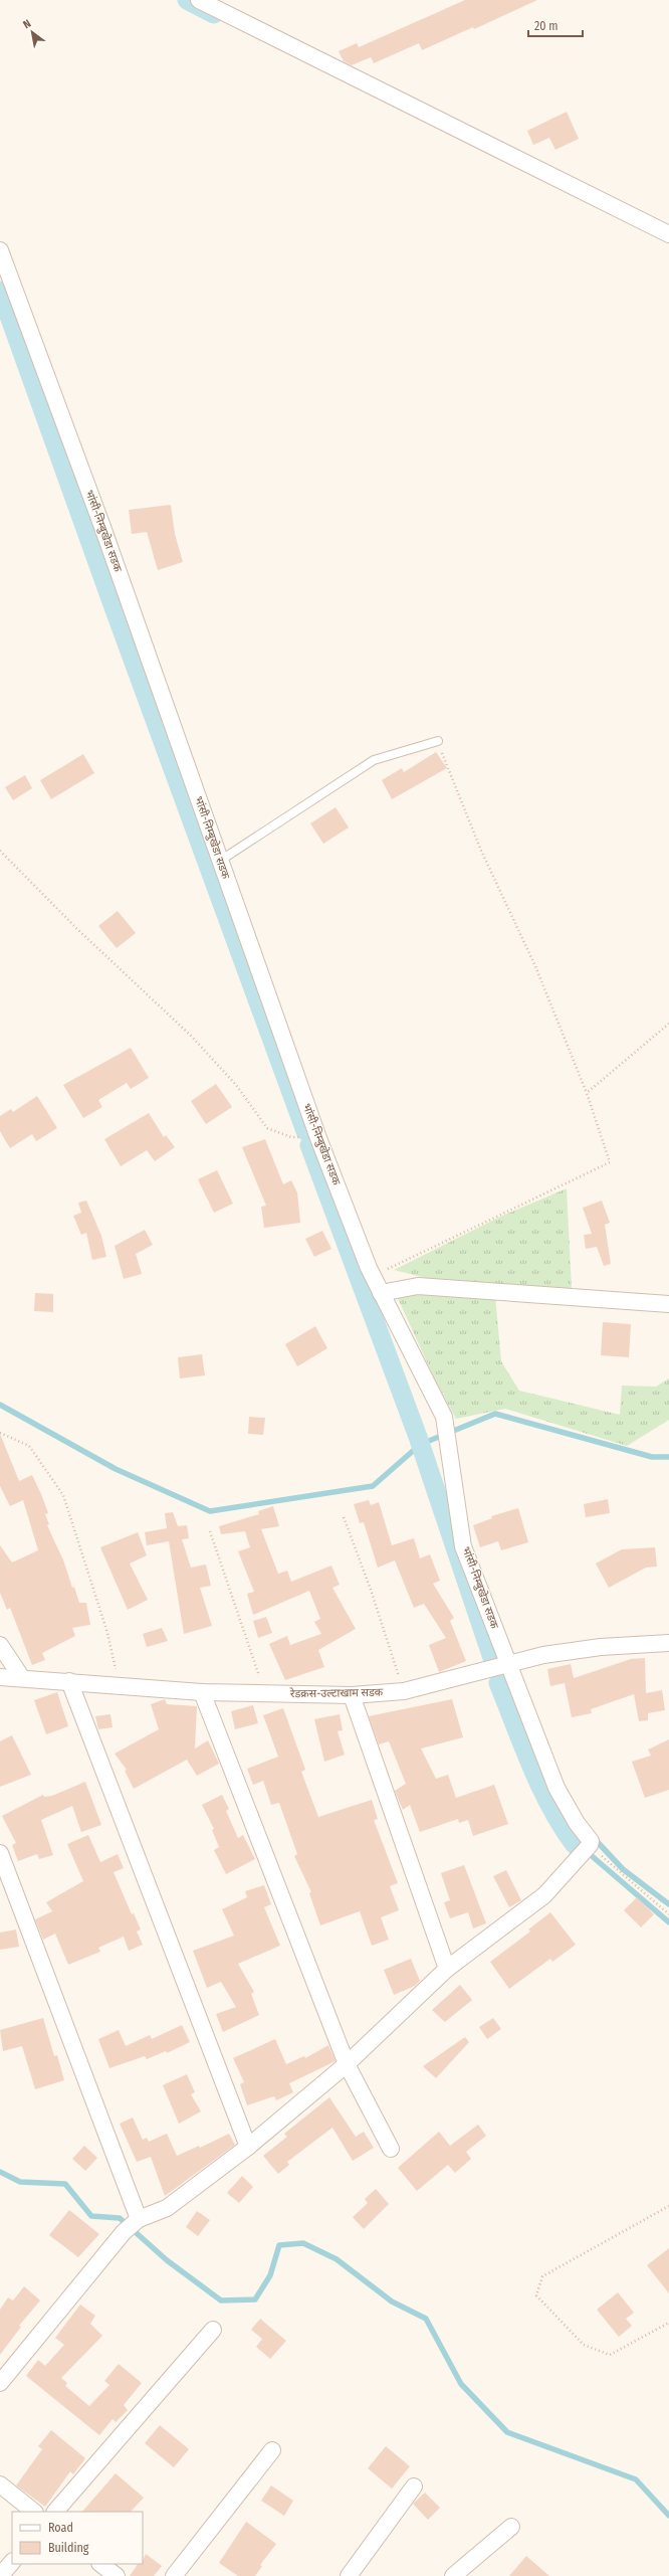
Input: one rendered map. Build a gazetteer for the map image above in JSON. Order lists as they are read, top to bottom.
{
  "streets": {
    "street": ["भांसी-निम्बुखेडा सडक", "रेडक्रस-उल्टाखाम सडक"]
  },
  "crossings": [
    ["भांसी-निम्बुखेडा सडक", "रेडक्रस-उल्टाखाम सडक"]
  ],
  "legend": ["Road", "Building"],
  "scale_bar": "20 m",
  "north": "top left"
}
